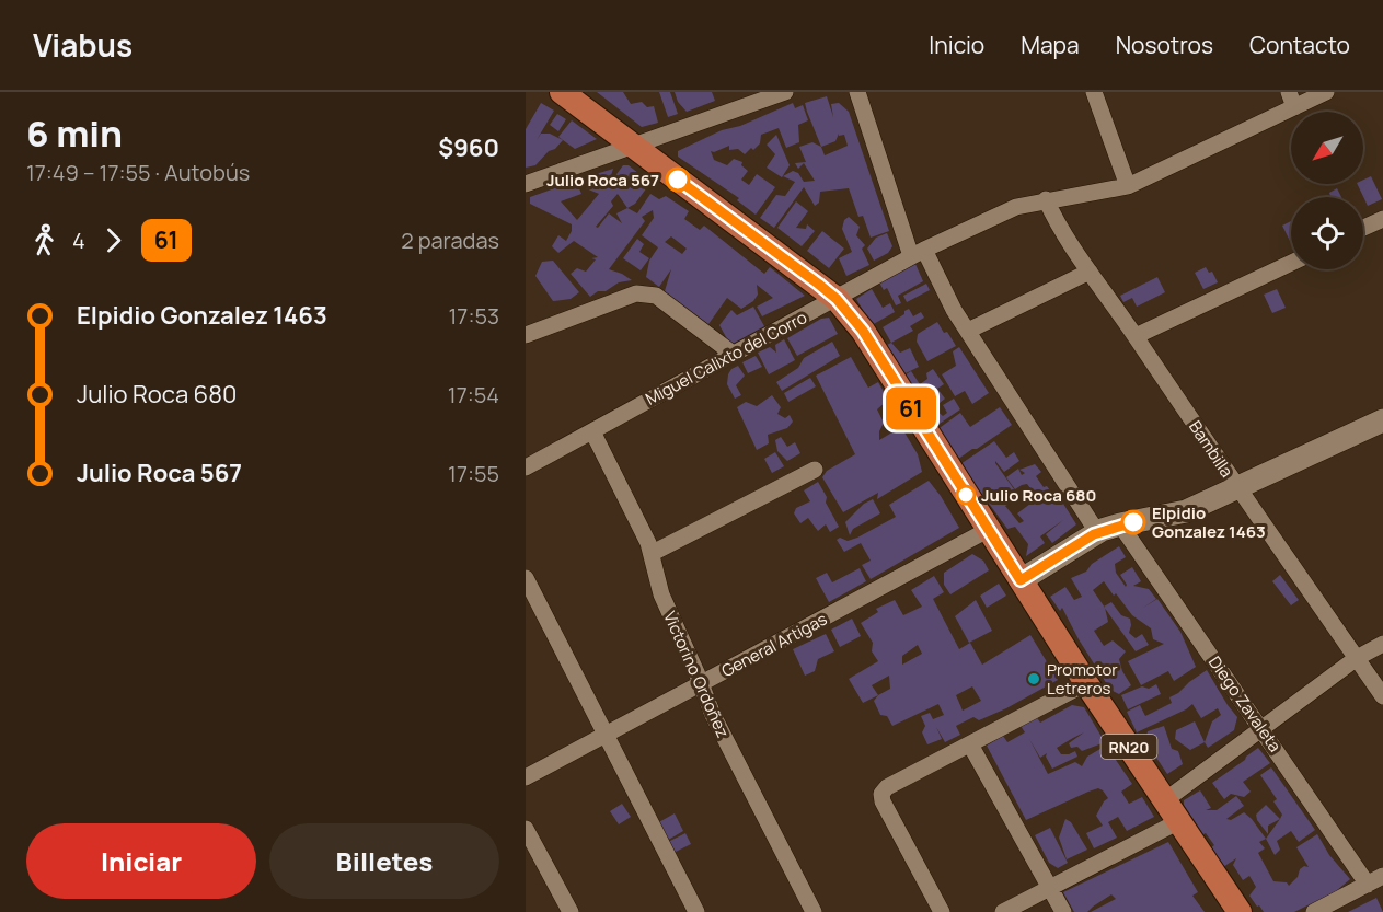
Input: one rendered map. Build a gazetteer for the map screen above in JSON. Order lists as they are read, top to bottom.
{
  "streets": {
    "main road": ["RN20"],
    "street": [
      "Miguel Calixto del Corro",
      "Bambilla",
      "General Artigas",
      "Victorino Ordoñez",
      "Diego Zavaleta"
    ]
  },
  "crossings": [
    ["Miguel Calixto del Corro", "Bambilla"],
    ["Miguel Calixto del Corro", "Victorino Ordoñez"],
    ["Miguel Calixto del Corro", "RN20"],
    ["General Artigas", "Victorino Ordoñez"],
    ["General Artigas", "RN20"]
  ],
  "places": [
    "Julio Roca 567",
    "Julio Roca 680",
    "Elpidio Gonzalez 1463",
    "Promotor Letreros"
  ],
  "lines": ["bus line 61"],
  "north": "bottom left",
  "page": {
    "header": "Viabus",
    "nav": [
      "Inicio",
      "Mapa",
      "Nosotros",
      "Contacto"
    ],
    "heading": ["6 min", "17:49 – 17:55 · Autobús", "$960"],
    "on_map": "61",
    "legs": ["4", "61", "2 paradas"],
    "list": [
      {
        "name": "Elpidio Gonzalez 1463",
        "value": "17:53"
      },
      {
        "name": "Julio Roca 680",
        "value": "17:54"
      },
      {
        "name": "Julio Roca 567",
        "value": "17:55"
      }
    ],
    "buttons": ["Iniciar", "Billetes"]
  }
}
